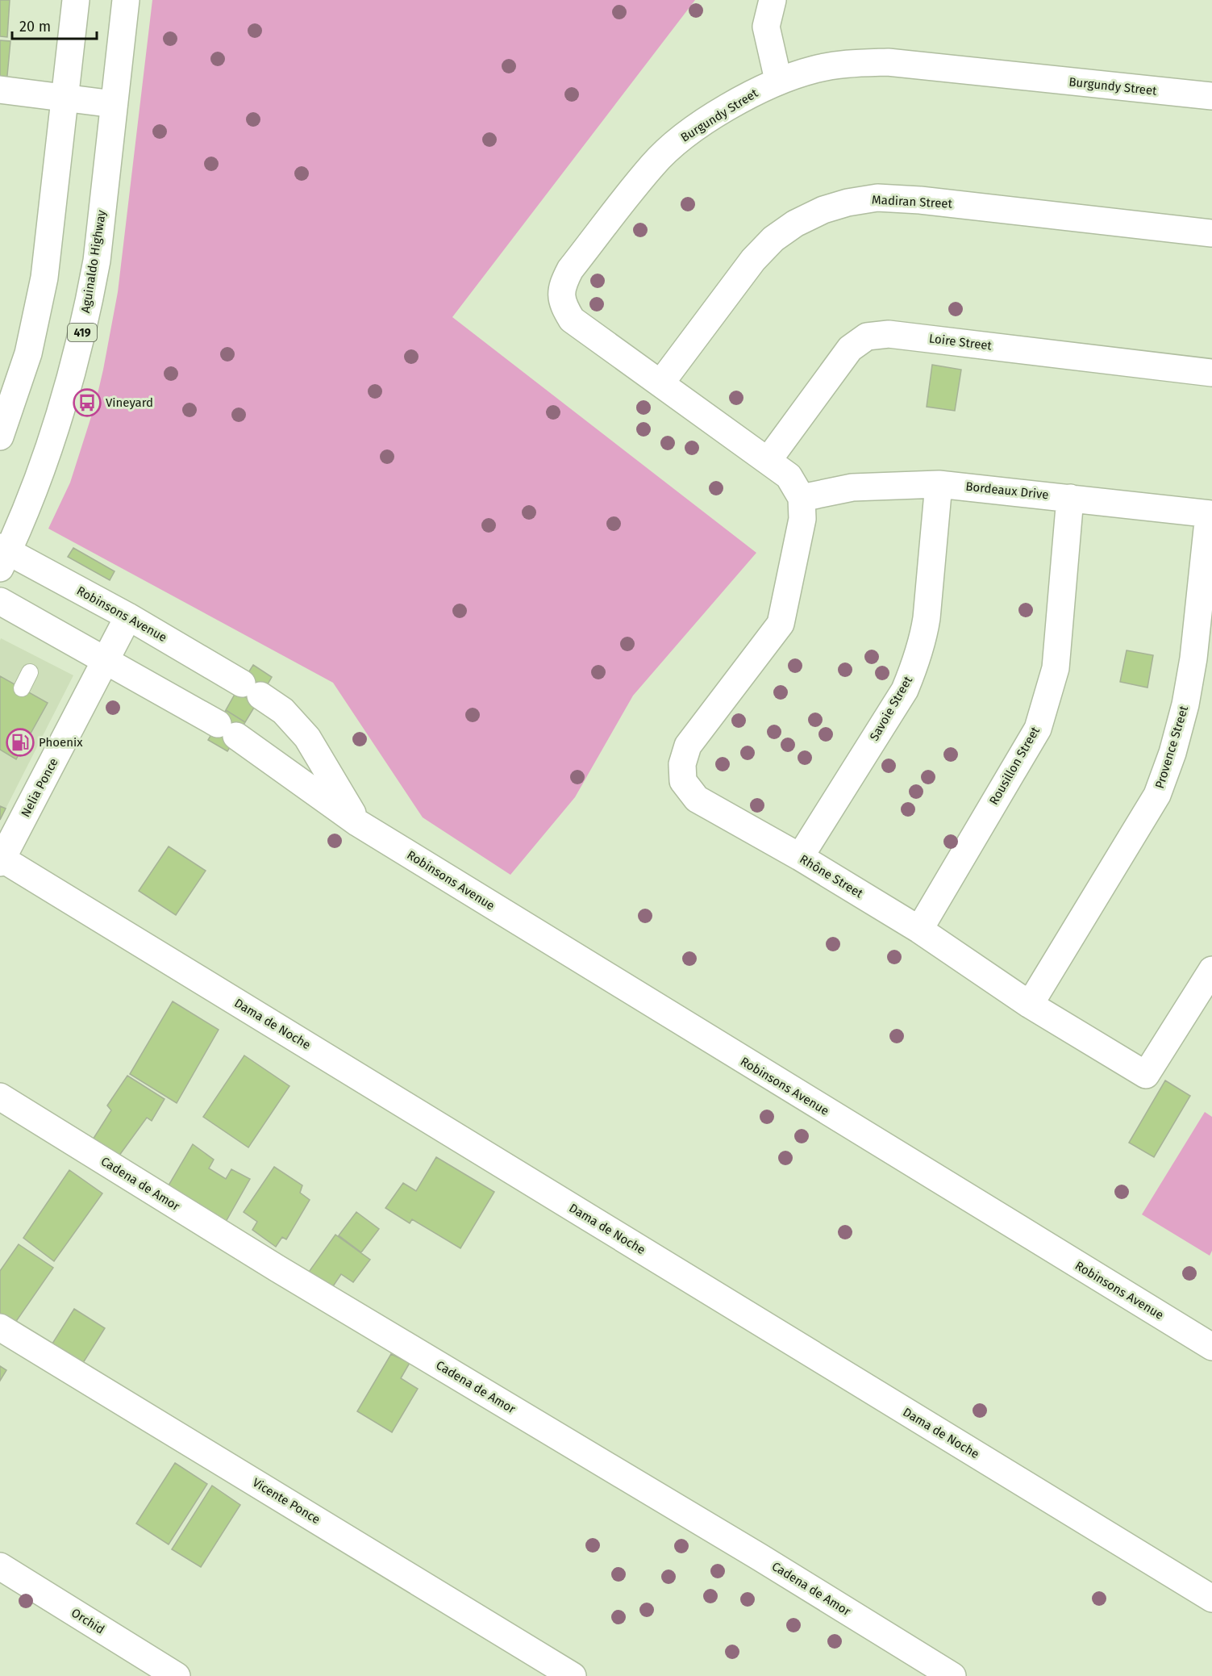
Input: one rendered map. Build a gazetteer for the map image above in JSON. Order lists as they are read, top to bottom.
{
  "streets": {
    "main road": [
      "Burgundy Street",
      "Madiran Street",
      "Aguinaldo Highway",
      "419",
      "Loire Street",
      "Bordeaux Drive",
      "Robinsons Avenue",
      "Savoie Street",
      "Provence Street",
      "Rousillon Street",
      "Nelia Ponce",
      "Rhône Street",
      "Dama de Noche",
      "Cadena de Amor",
      "Vicente Ponce",
      "Orchid"
    ]
  },
  "crossings": [
    ["Burgundy Street", "Madiran Street"],
    ["Burgundy Street", "Loire Street"],
    ["Burgundy Street", "Bordeaux Drive"],
    ["Burgundy Street", "Rhône Street"],
    ["Aguinaldo Highway", "Robinsons Avenue"],
    ["Bordeaux Drive", "Savoie Street"],
    ["Bordeaux Drive", "Provence Street"],
    ["Bordeaux Drive", "Rousillon Street"],
    ["Bordeaux Drive", "Rhône Street"],
    ["Robinsons Avenue", "Nelia Ponce"],
    ["Savoie Street", "Rhône Street"],
    ["Provence Street", "Rhône Street"],
    ["Rousillon Street", "Rhône Street"],
    ["Nelia Ponce", "Dama de Noche"]
  ],
  "places": {
    "bus stop": ["Vineyard"],
    "fuel station": ["Phoenix"]
  },
  "scale_bar": "20 m"
}
